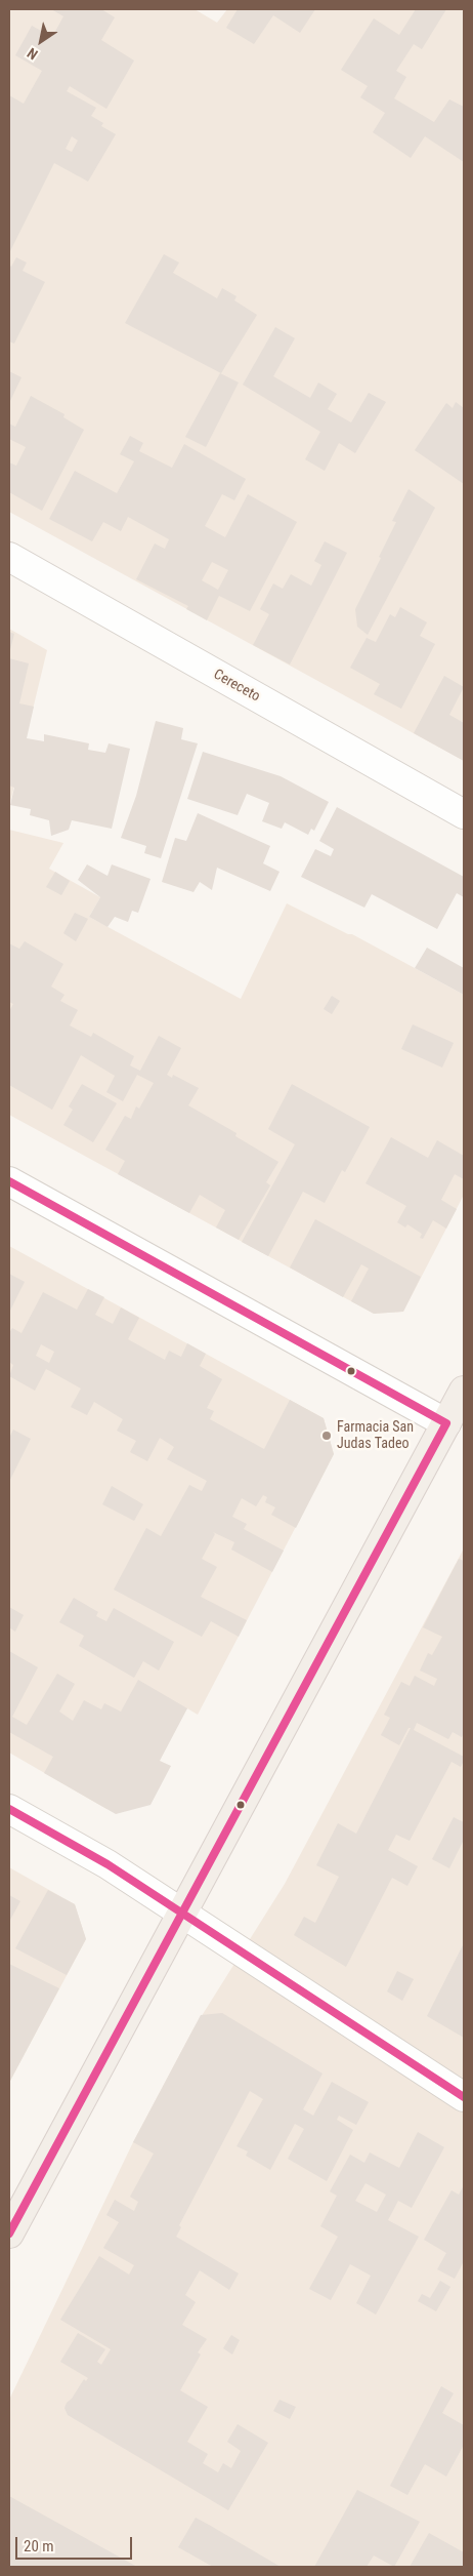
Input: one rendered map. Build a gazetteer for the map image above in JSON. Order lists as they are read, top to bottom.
{
  "streets": {
    "street": ["Cereceto"]
  },
  "places": ["Farmacia San Judas Tadeo"],
  "scale_bar": "20 m",
  "north": "bottom left"
}
